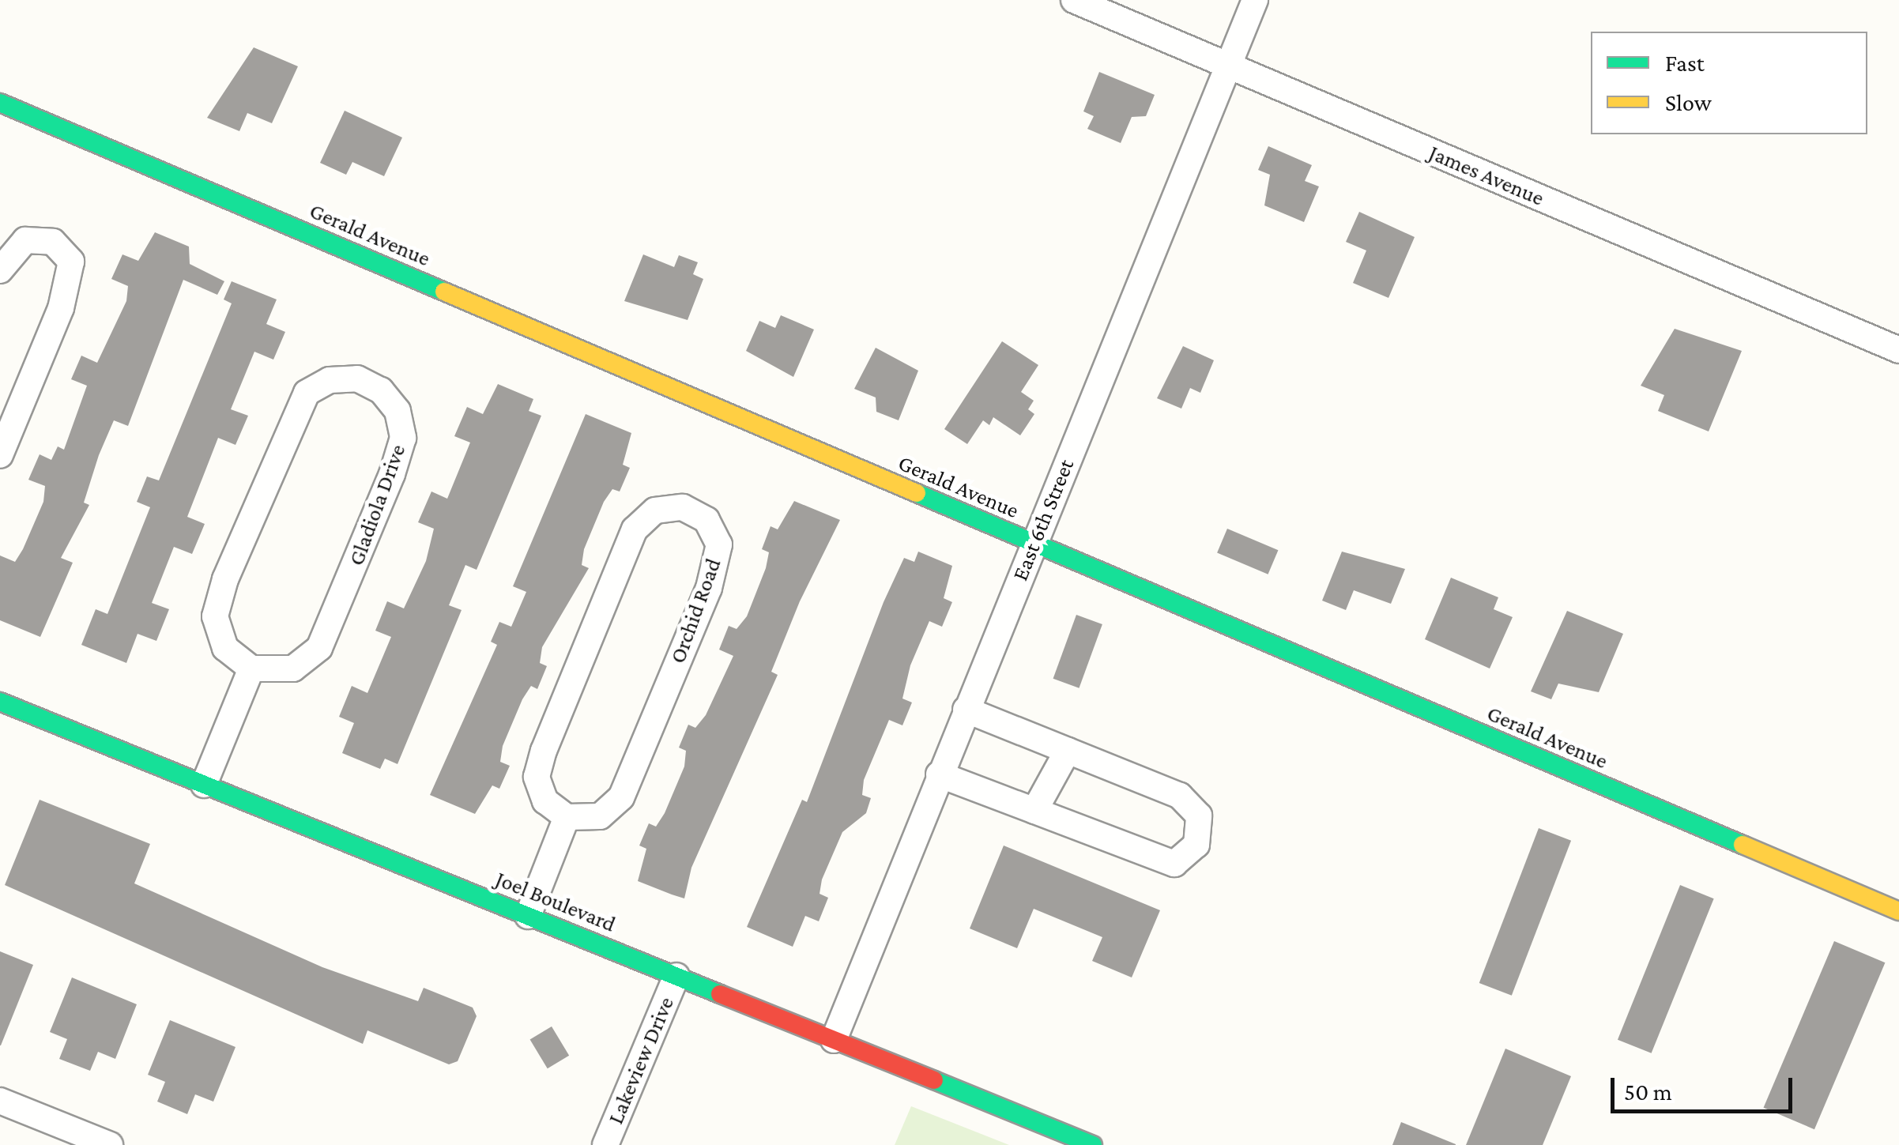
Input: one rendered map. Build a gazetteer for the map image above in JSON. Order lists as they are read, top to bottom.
{
  "streets": {
    "street": [
      "James Avenue",
      "Gerald Avenue",
      "Gladiola Drive",
      "East 6th Street",
      "Orchid Road",
      "Joel Boulevard",
      "Lakeview Drive"
    ]
  },
  "crossings": [
    ["James Avenue", "East 6th Street"],
    ["Gerald Avenue", "East 6th Street"],
    ["East 6th Street", "Joel Boulevard"],
    ["Joel Boulevard", "Lakeview Drive"]
  ],
  "legend": ["Fast", "Slow"],
  "scale_bar": "50 m"
}
